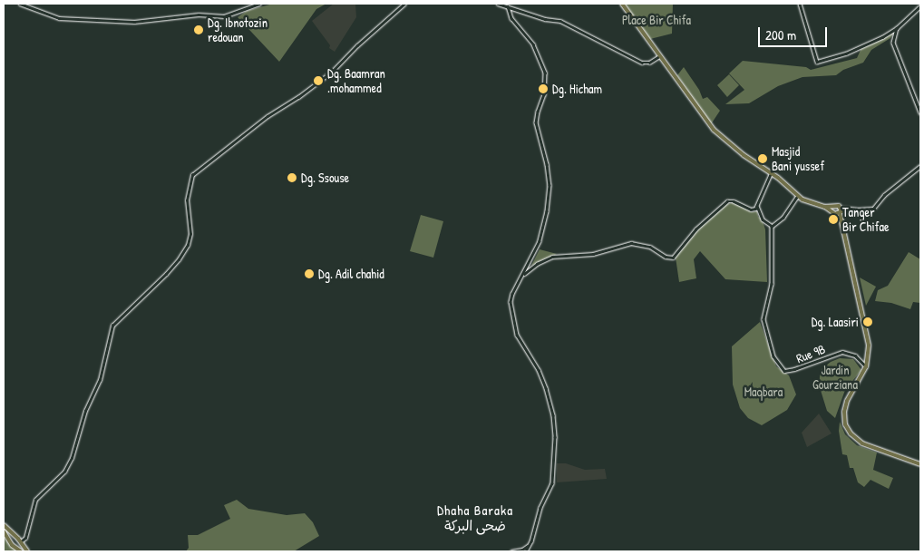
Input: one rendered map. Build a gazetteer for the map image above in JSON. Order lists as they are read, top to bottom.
{
  "streets": {
    "street": ["Rue 9B"]
  },
  "districts": ["Dhaha Baraka ضحى البركة"],
  "parks": ["Place Bir Chifa", "Jardin Gourziana", "Maqbara"],
  "places": [
    "Dg. Ibnotozin redouan",
    "Dg. Baamran .mohammed",
    "Dg. Hicham",
    "Masjid Bani yussef",
    "Dg. Ssouse",
    "Tanger Bir Chifae",
    "Dg. Adil chahid",
    "Dg. Laasiri"
  ],
  "scale_bar": "200 m"
}
